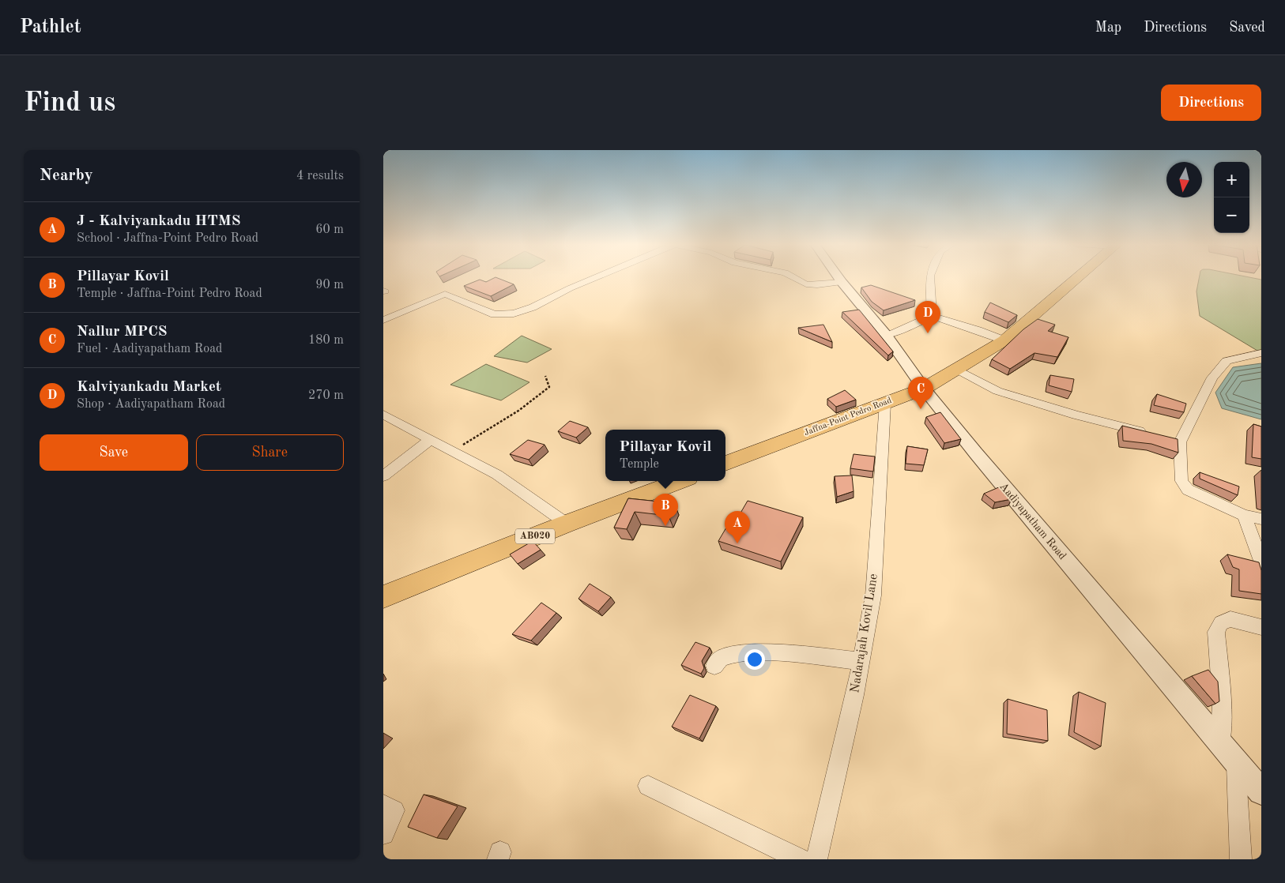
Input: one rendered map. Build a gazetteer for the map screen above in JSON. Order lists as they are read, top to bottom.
{
  "streets": {
    "main road": ["Jaffna-Point Pedro Road", "AB020"],
    "street": ["Aadiyapatham Road", "Nadarajah Kovil Lane"]
  },
  "crossings": [
    ["Jaffna-Point Pedro Road", "Aadiyapatham Road"],
    ["Jaffna-Point Pedro Road", "Nadarajah Kovil Lane"]
  ],
  "north": "bottom",
  "page": {
    "header": "Pathlet",
    "nav": ["Map", "Directions", "Saved"],
    "buttons": [
      "Directions",
      ["Save", "Share"]
    ],
    "title": "Find us",
    "heading": ["Nearby", "4 results"],
    "map_buttons": ["+", "−"],
    "list": [
      {
        "mark": "A",
        "name": "J - Kalviyankadu HTMS",
        "note": "School · Jaffna-Point Pedro Road",
        "value": "60 m"
      },
      {
        "mark": "B",
        "name": "Pillayar Kovil",
        "note": "Temple · Jaffna-Point Pedro Road",
        "value": "90 m"
      },
      {
        "mark": "C",
        "name": "Nallur MPCS",
        "note": "Fuel · Aadiyapatham Road",
        "value": "180 m"
      },
      {
        "mark": "D",
        "name": "Kalviyankadu Market",
        "note": "Shop · Aadiyapatham Road",
        "value": "270 m"
      }
    ],
    "pins": [
      "D",
      "C",
      "B",
      "A"
    ],
    "popup": ["Pillayar Kovil", "Temple"]
  }
}
